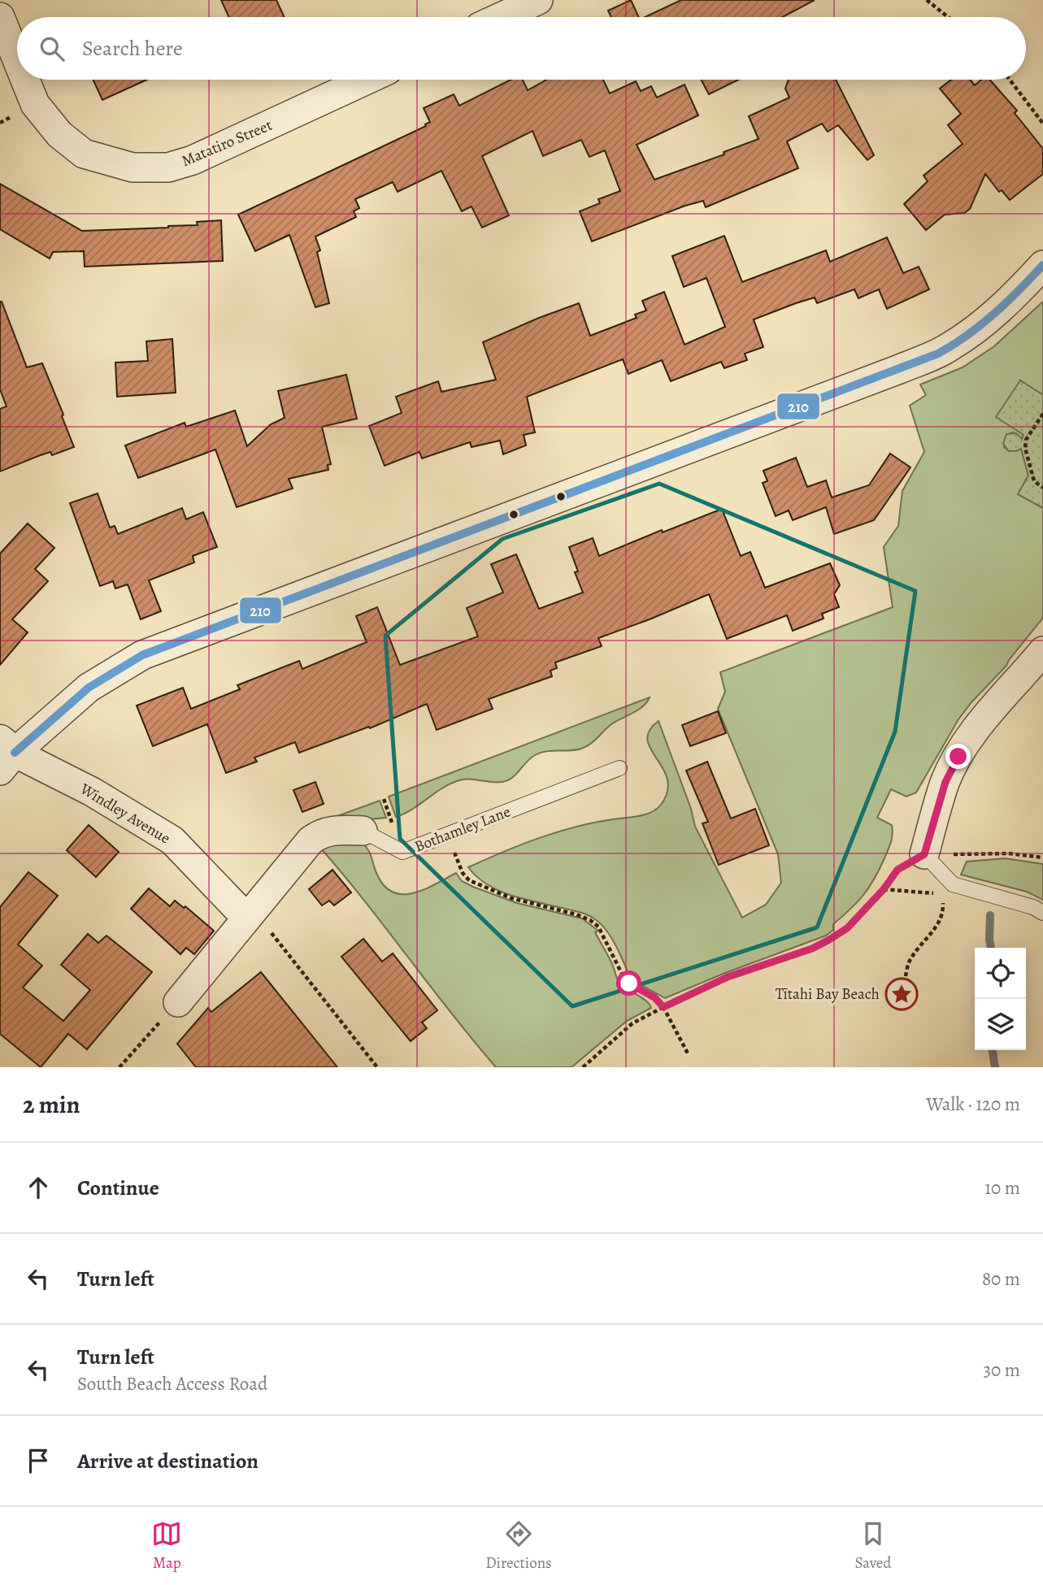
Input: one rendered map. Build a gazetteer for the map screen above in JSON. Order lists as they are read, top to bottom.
{
  "streets": {
    "street": ["Matatiro Street", "Windley Avenue", "Bothamley Lane"]
  },
  "crossings": [
    ["Windley Avenue", "Bothamley Lane"]
  ],
  "places": {
    "place": ["Tītahi Bay Beach"]
  },
  "lines": ["transit line 210"],
  "page": {
    "search": "Search here",
    "heading": ["2 min", "Walk · 120 m"],
    "list": [
      ["Continue", "10 m"],
      ["Turn left", "80 m"],
      ["Turn left", "South Beach Access Road", "30 m"],
      "Arrive at destination"
    ],
    "nav": ["Map", "Directions", "Saved"]
  }
}
